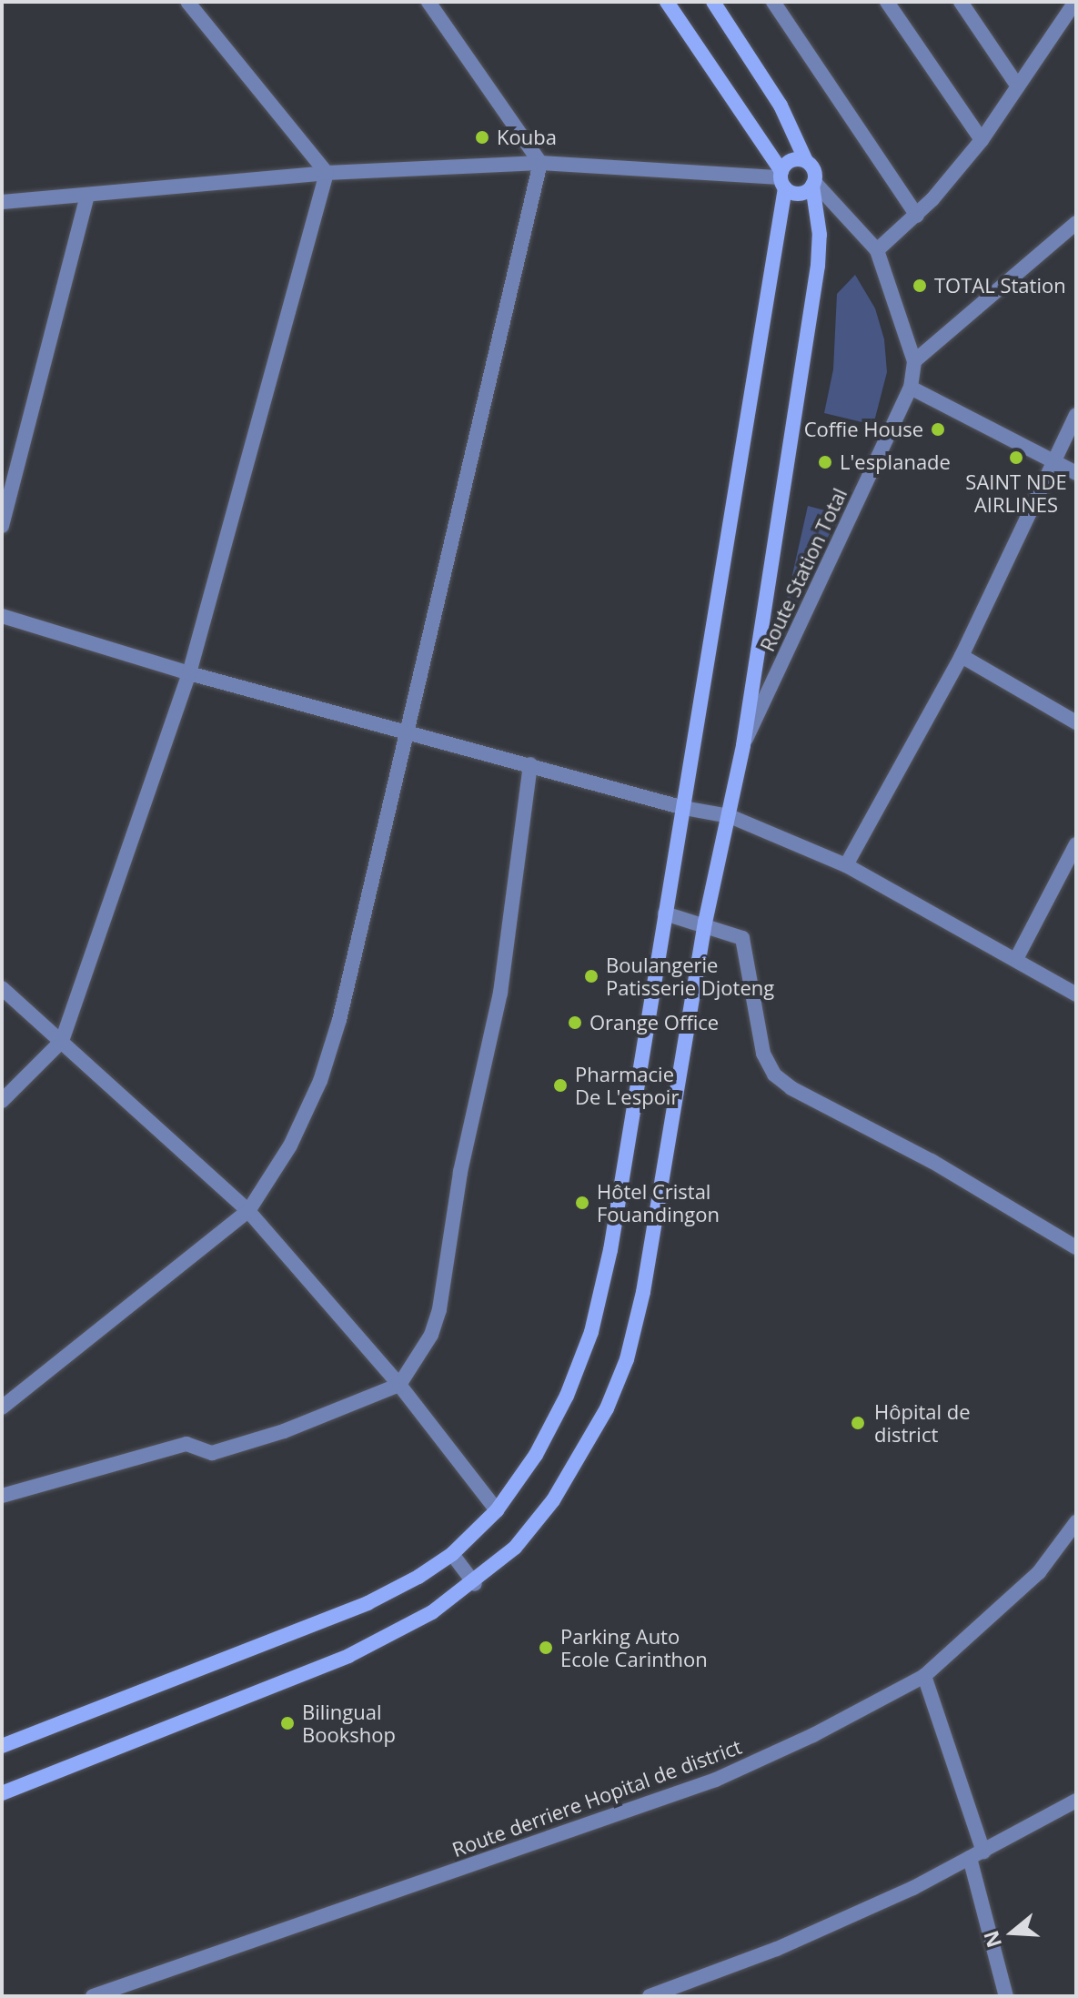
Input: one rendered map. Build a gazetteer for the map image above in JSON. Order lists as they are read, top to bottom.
{
  "streets": {
    "street": ["Route Station Total", "Route derriere Hopital de district"]
  },
  "places": [
    "Kouba",
    "TOTAL Station",
    "Coffie House",
    "SAINT NDE AIRLINES",
    "L'esplanade",
    "Boulangerie Patisserie Djoteng",
    "Orange Office",
    "Pharmacie De L'espoir",
    "Hôtel Cristal Fouandingon",
    "Hôpital de district",
    "Parking Auto Ecole Carinthon",
    "Bilingual Bookshop"
  ],
  "north": "left"
}
